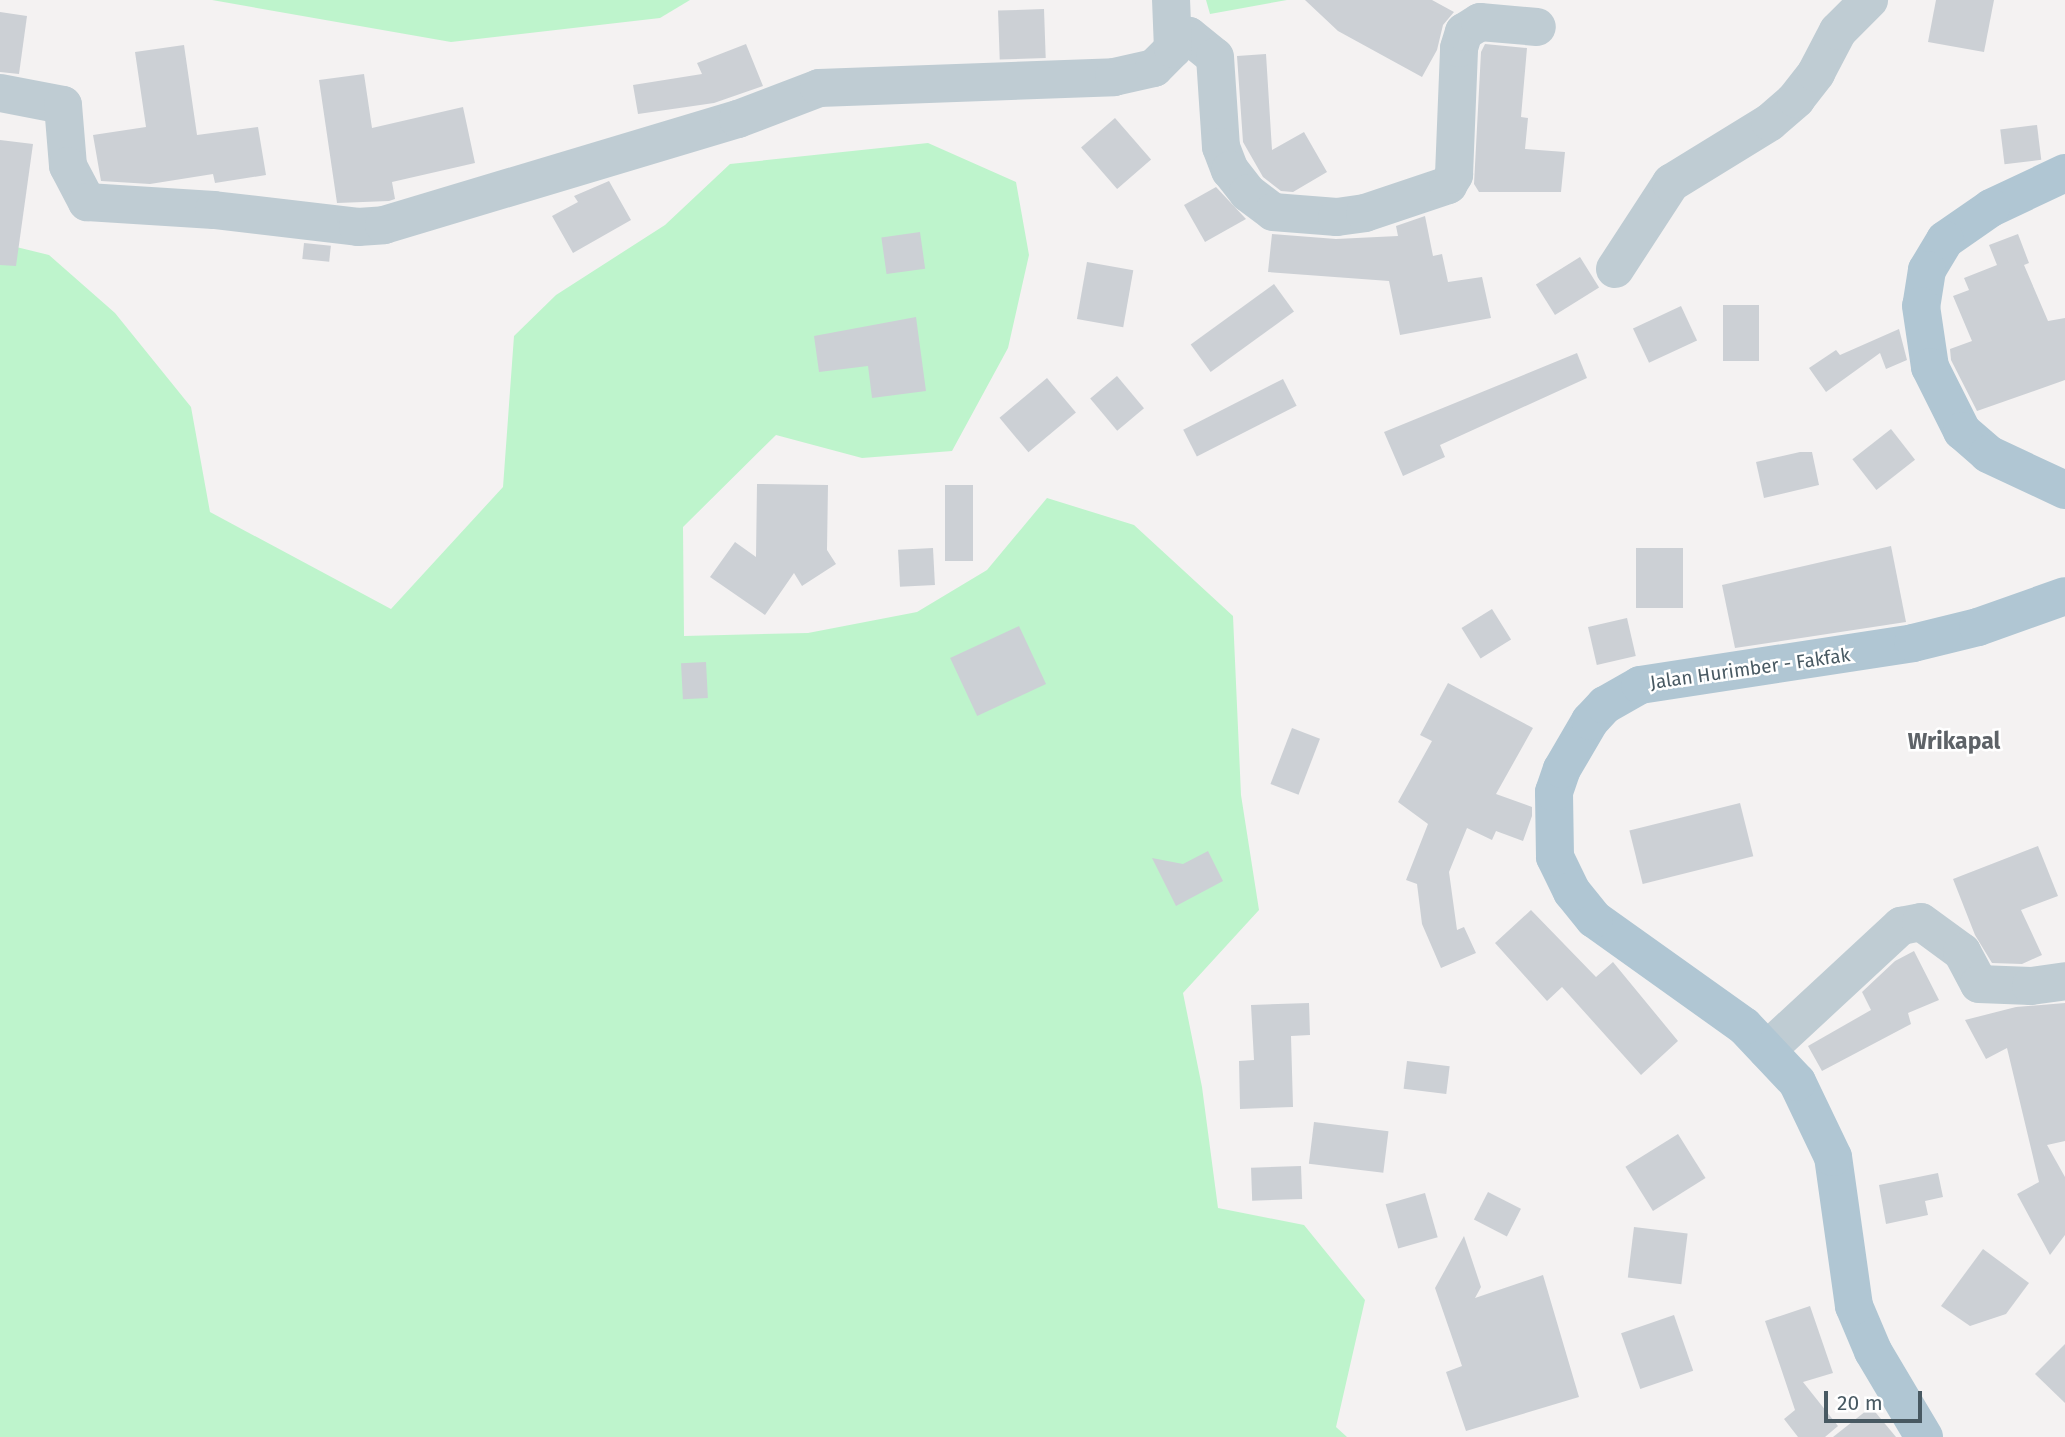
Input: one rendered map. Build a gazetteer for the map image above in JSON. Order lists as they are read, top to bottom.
{
  "streets": {
    "main road": ["Jalan Hurimber - Fakfak"]
  },
  "districts": ["Wrikapal"],
  "scale_bar": "20 m"
}
